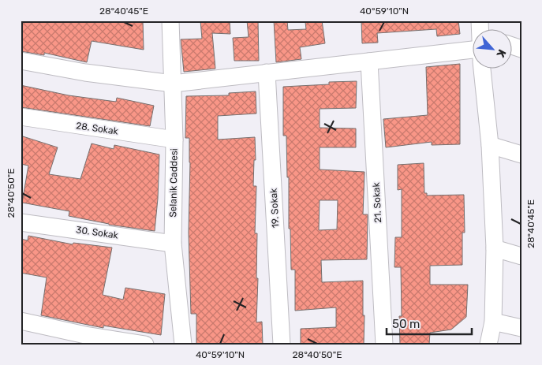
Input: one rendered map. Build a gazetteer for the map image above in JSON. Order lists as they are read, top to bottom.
{
  "streets": {
    "street": [
      "28. Sokak",
      "Selanik Caddesi",
      "21. Sokak",
      "19. Sokak",
      "30. Sokak"
    ]
  },
  "crossings": [
    ["28. Sokak", "Selanik Caddesi"],
    ["Selanik Caddesi", "30. Sokak"]
  ],
  "scale_bar": "50 m",
  "north": "bottom right",
  "coordinates": ["28°40'45\"E", "40°59'10\"N", "28°40'50\"E"]
}
